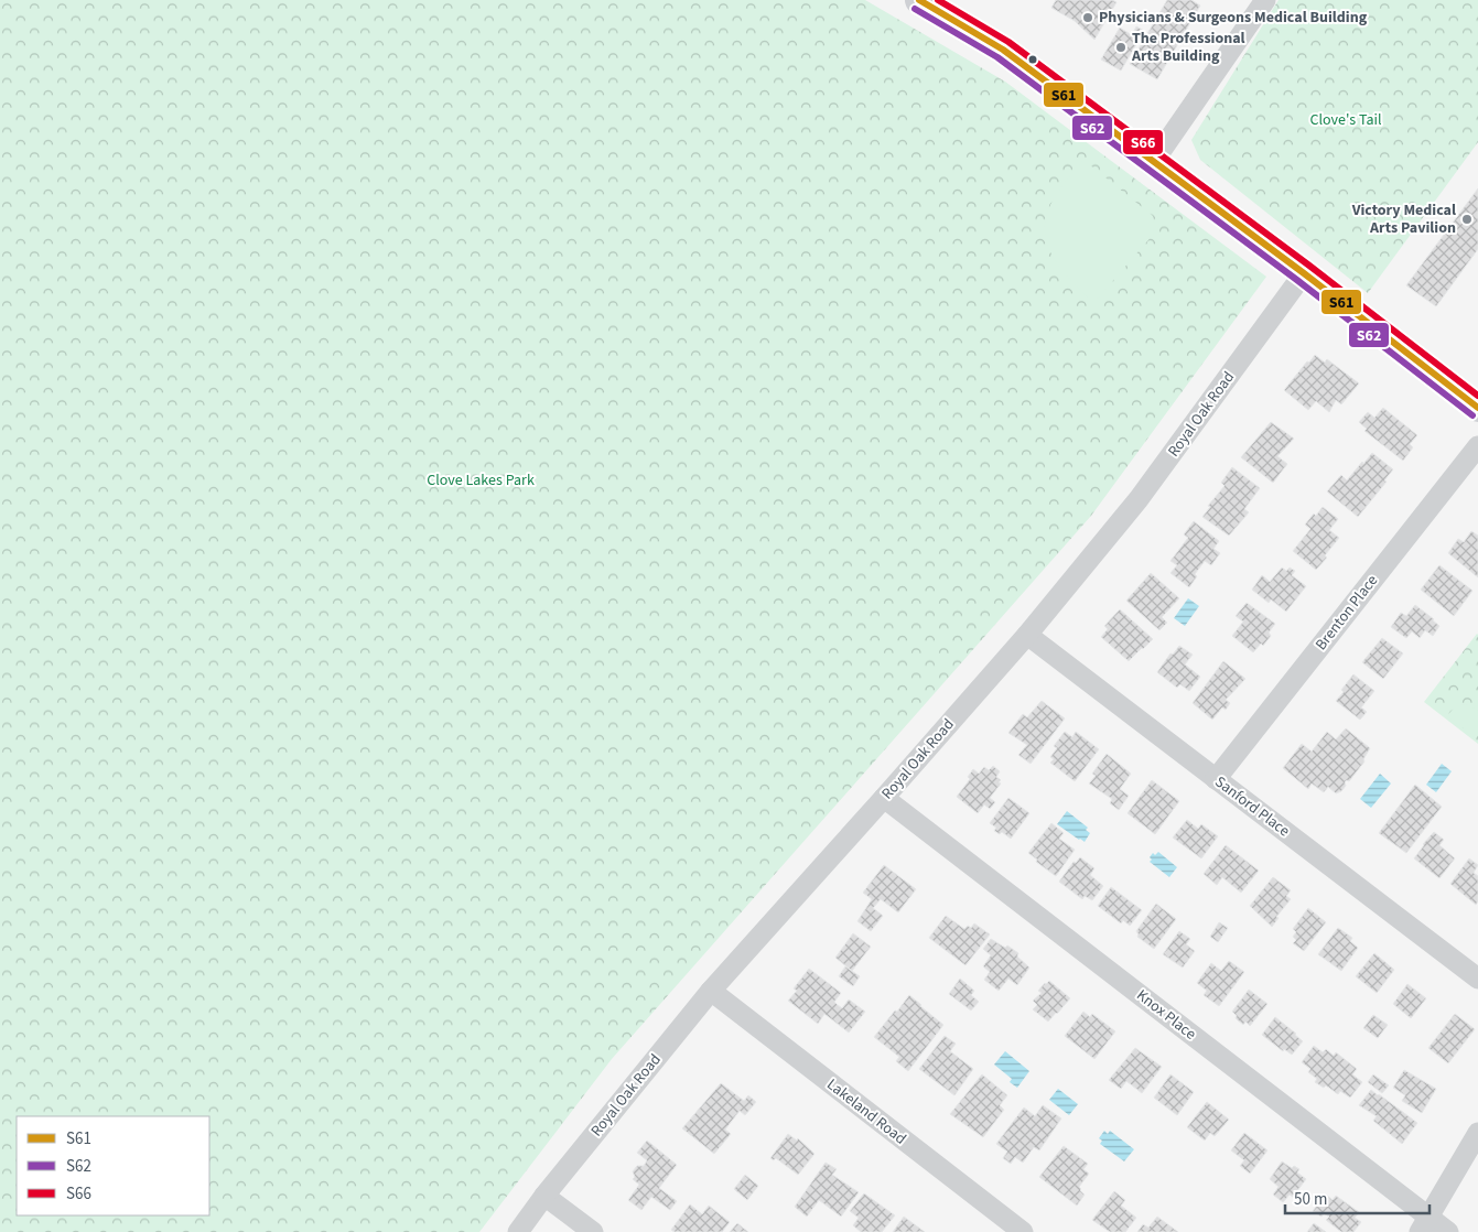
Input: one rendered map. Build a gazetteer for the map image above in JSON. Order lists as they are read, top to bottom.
{
  "streets": {
    "street": [
      "Royal Oak Road",
      "Brenton Place",
      "Sanford Place",
      "Knox Place",
      "Lakeland Road"
    ]
  },
  "crossings": [
    ["Royal Oak Road", "Sanford Place"],
    ["Royal Oak Road", "Knox Place"],
    ["Royal Oak Road", "Lakeland Road"],
    ["Brenton Place", "Sanford Place"]
  ],
  "parks": ["Clove's Tail", "Clove Lakes Park"],
  "places": ["Physicians & Surgeons Medical Building", "The Professional Arts Building", "Victory Medical Arts Pavilion"],
  "lines": ["transit line S61", "transit line S66", "transit line S62"],
  "legend": ["S61", "S62", "S66"],
  "scale_bar": "50 m"
}
